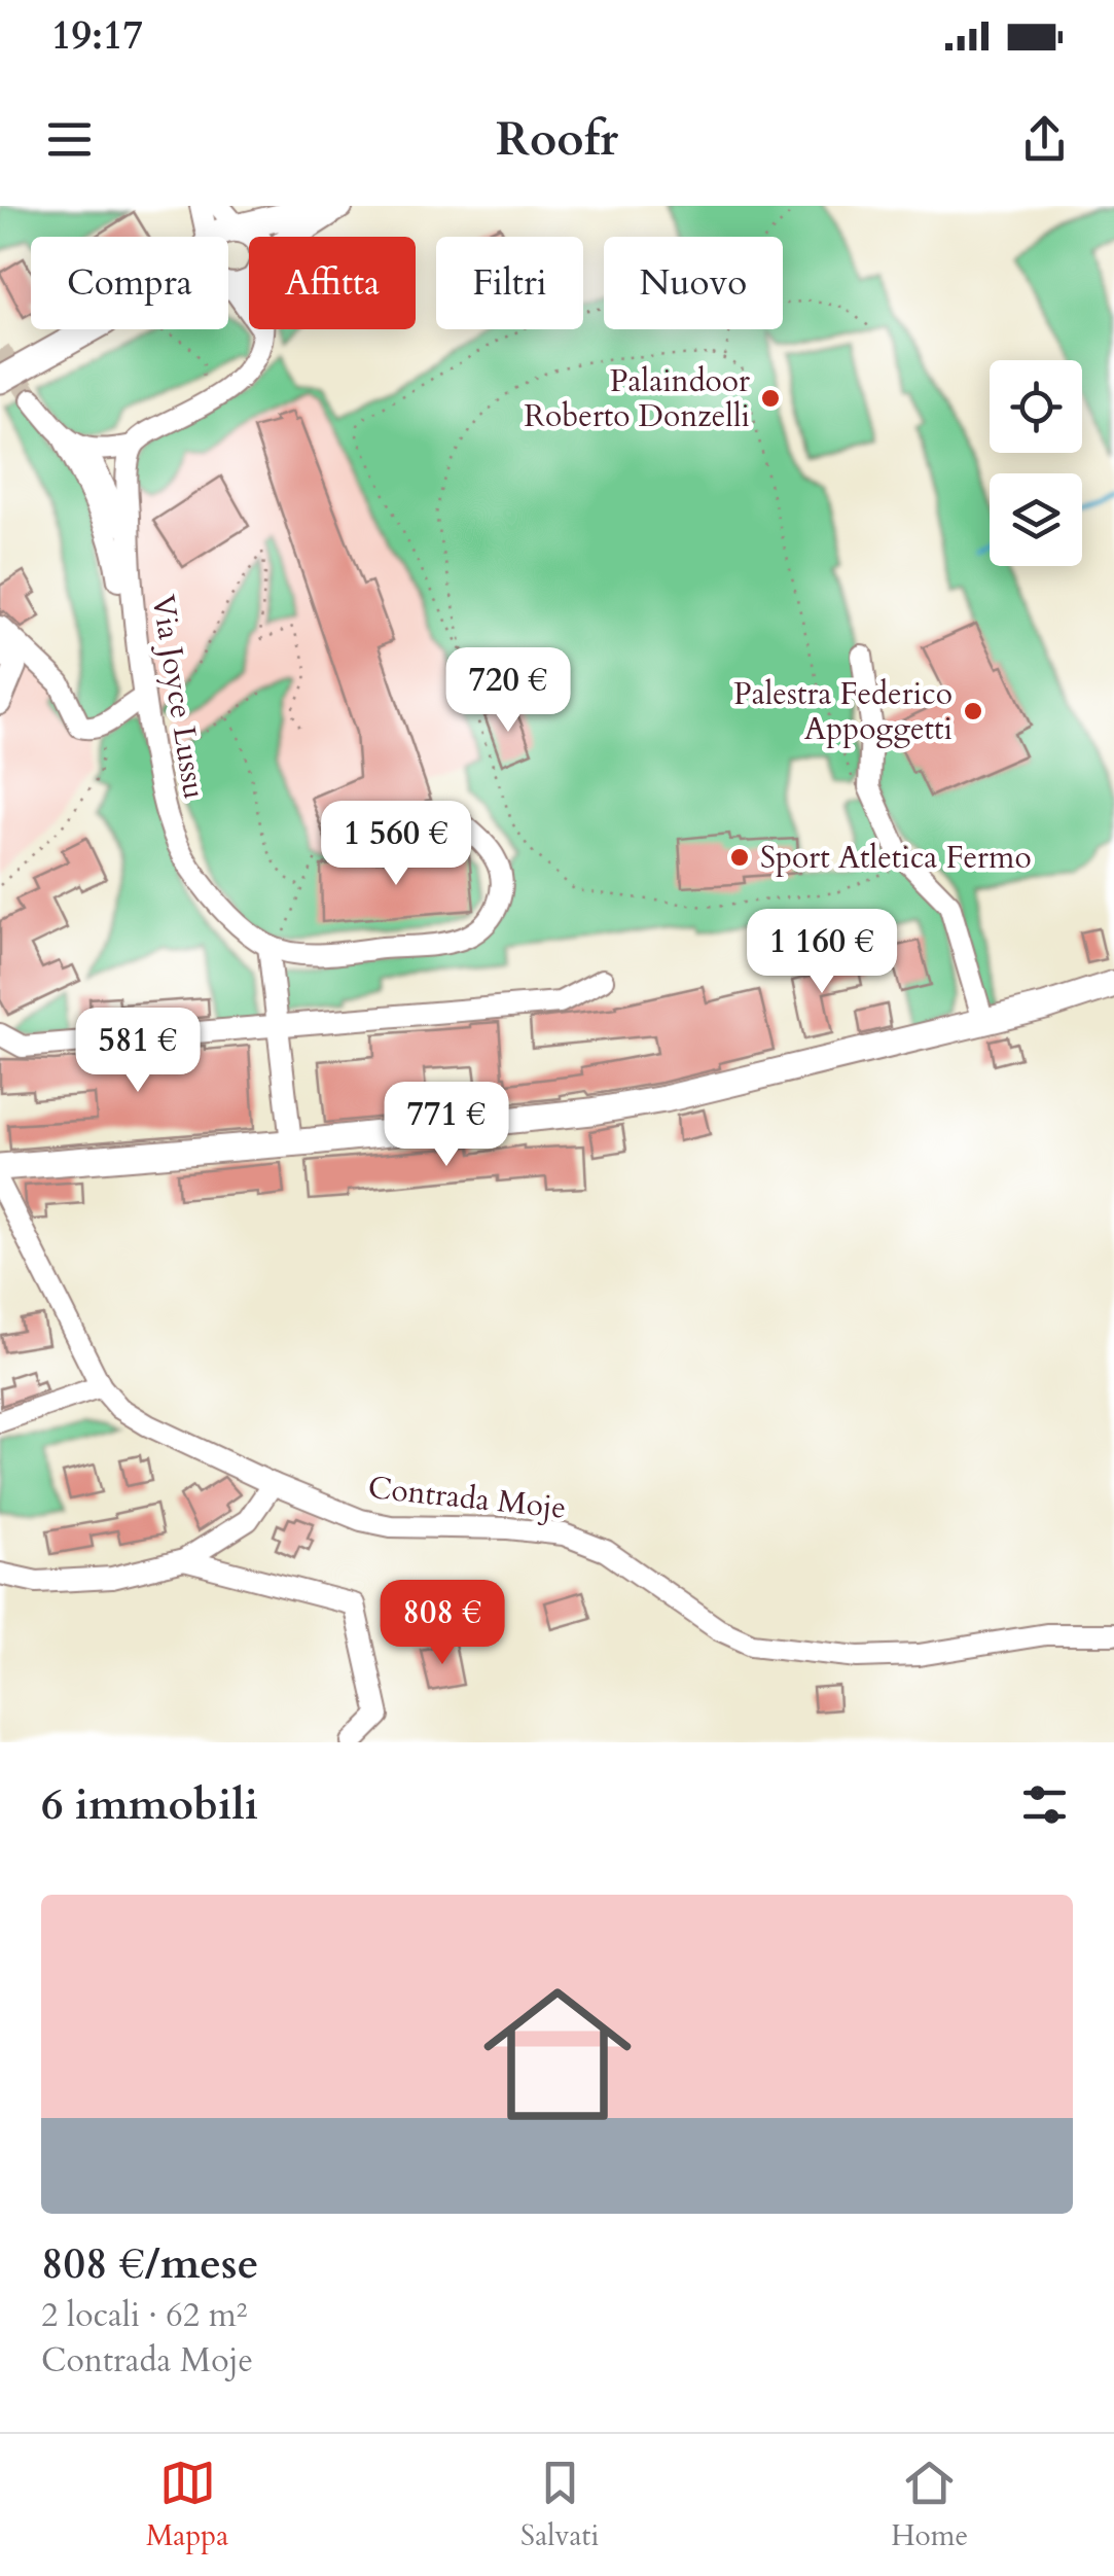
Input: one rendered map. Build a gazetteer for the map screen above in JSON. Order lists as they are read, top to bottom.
{
  "streets": {
    "street": ["Via Joyce Lussu", "Contrada Moje"]
  },
  "places": ["Palaindoor Roberto Donzelli", "Palestra Federico Appoggetti", "Sport Atletica Fermo"],
  "page": {
    "status": "19:17",
    "header": "Roofr",
    "chip": [
      "Compra",
      "Affitta",
      "Filtri",
      "Nuovo"
    ],
    "price": [
      "720 €",
      "1 560 €",
      "1 160 €",
      "581 €",
      "771 €",
      "808 €"
    ],
    "heading": "6 immobili",
    "list": [
      {
        "name": "808 €/mese",
        "note": "2 locali · 62 m² · Contrada Moje"
      }
    ],
    "tabs": ["Mappa", "Salvati", "Home"]
  }
}
